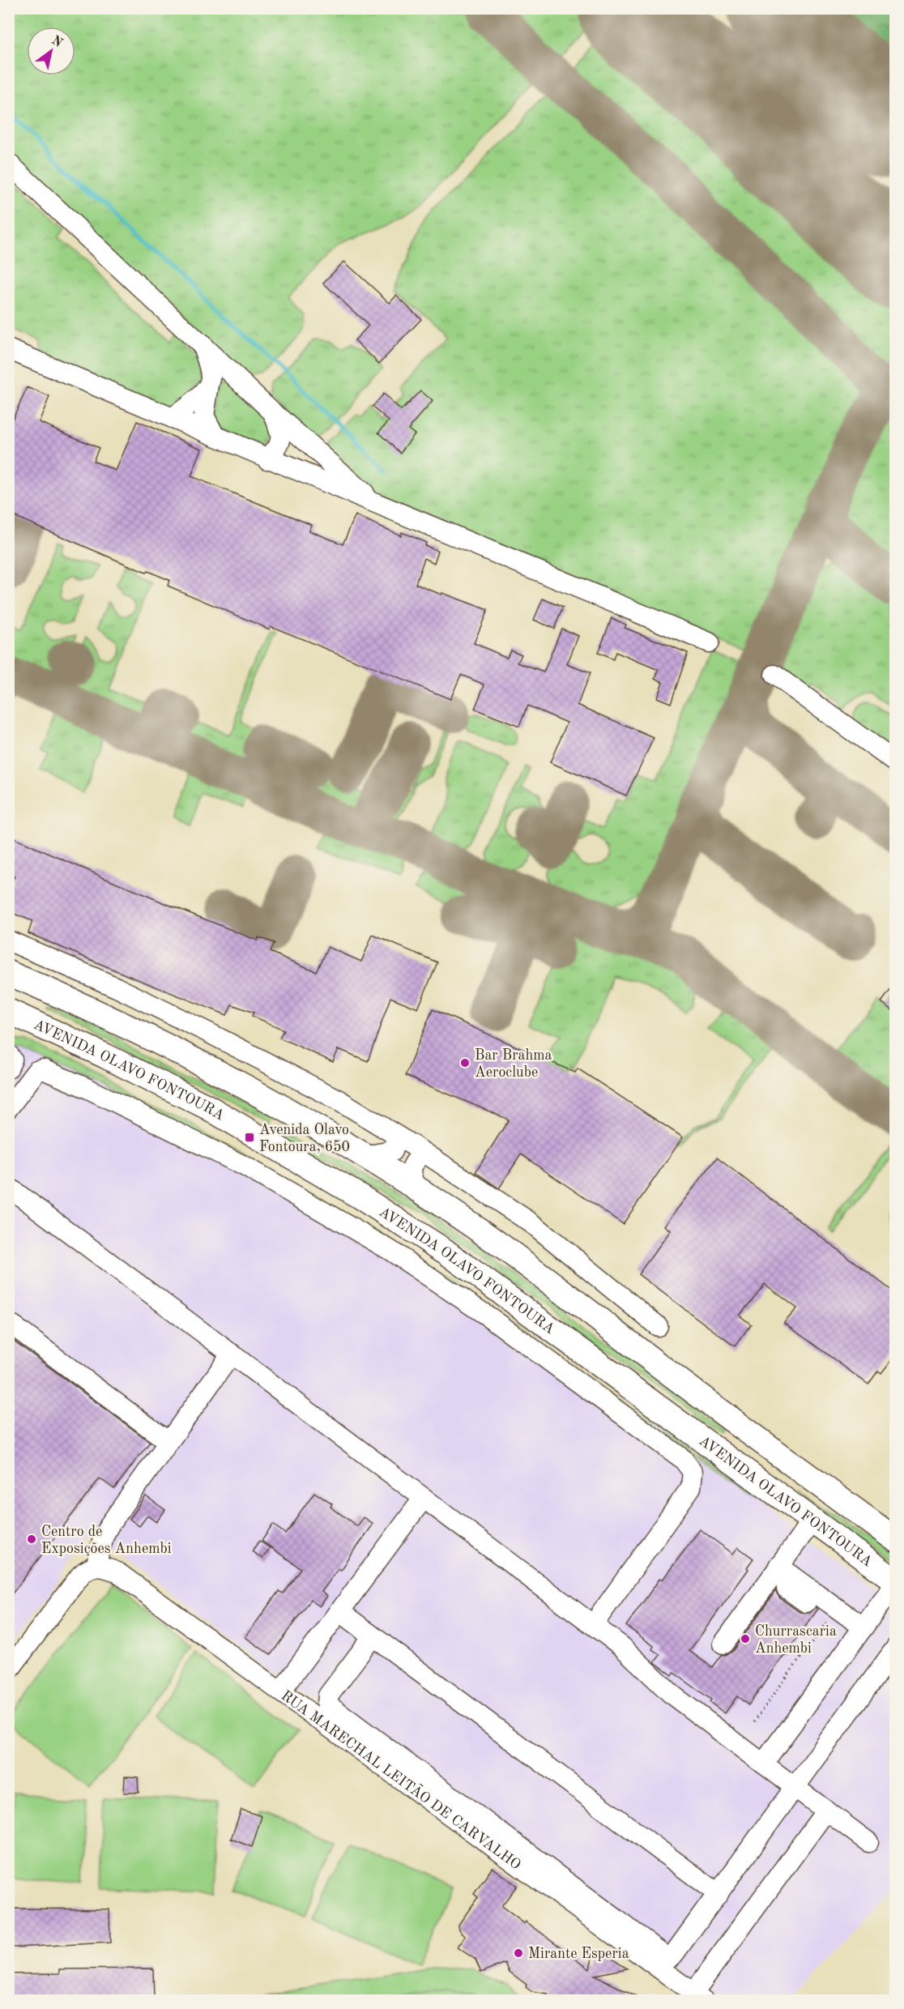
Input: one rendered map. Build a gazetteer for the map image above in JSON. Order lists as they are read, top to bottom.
{
  "streets": {
    "main road": ["AVENIDA OLAVO FONTOURA"],
    "street": ["RUA MARECHAL LEITÃO DE CARVALHO"]
  },
  "places": {
    "other": [
      "Bar Brahma Aeroclube",
      "Centro de Exposições Anhembi",
      "Churrascaria Anhembi",
      "Mirante Esperia"
    ],
    "transit": ["Avenida Olavo Fontoura, 650"]
  },
  "north": "top right"
}
